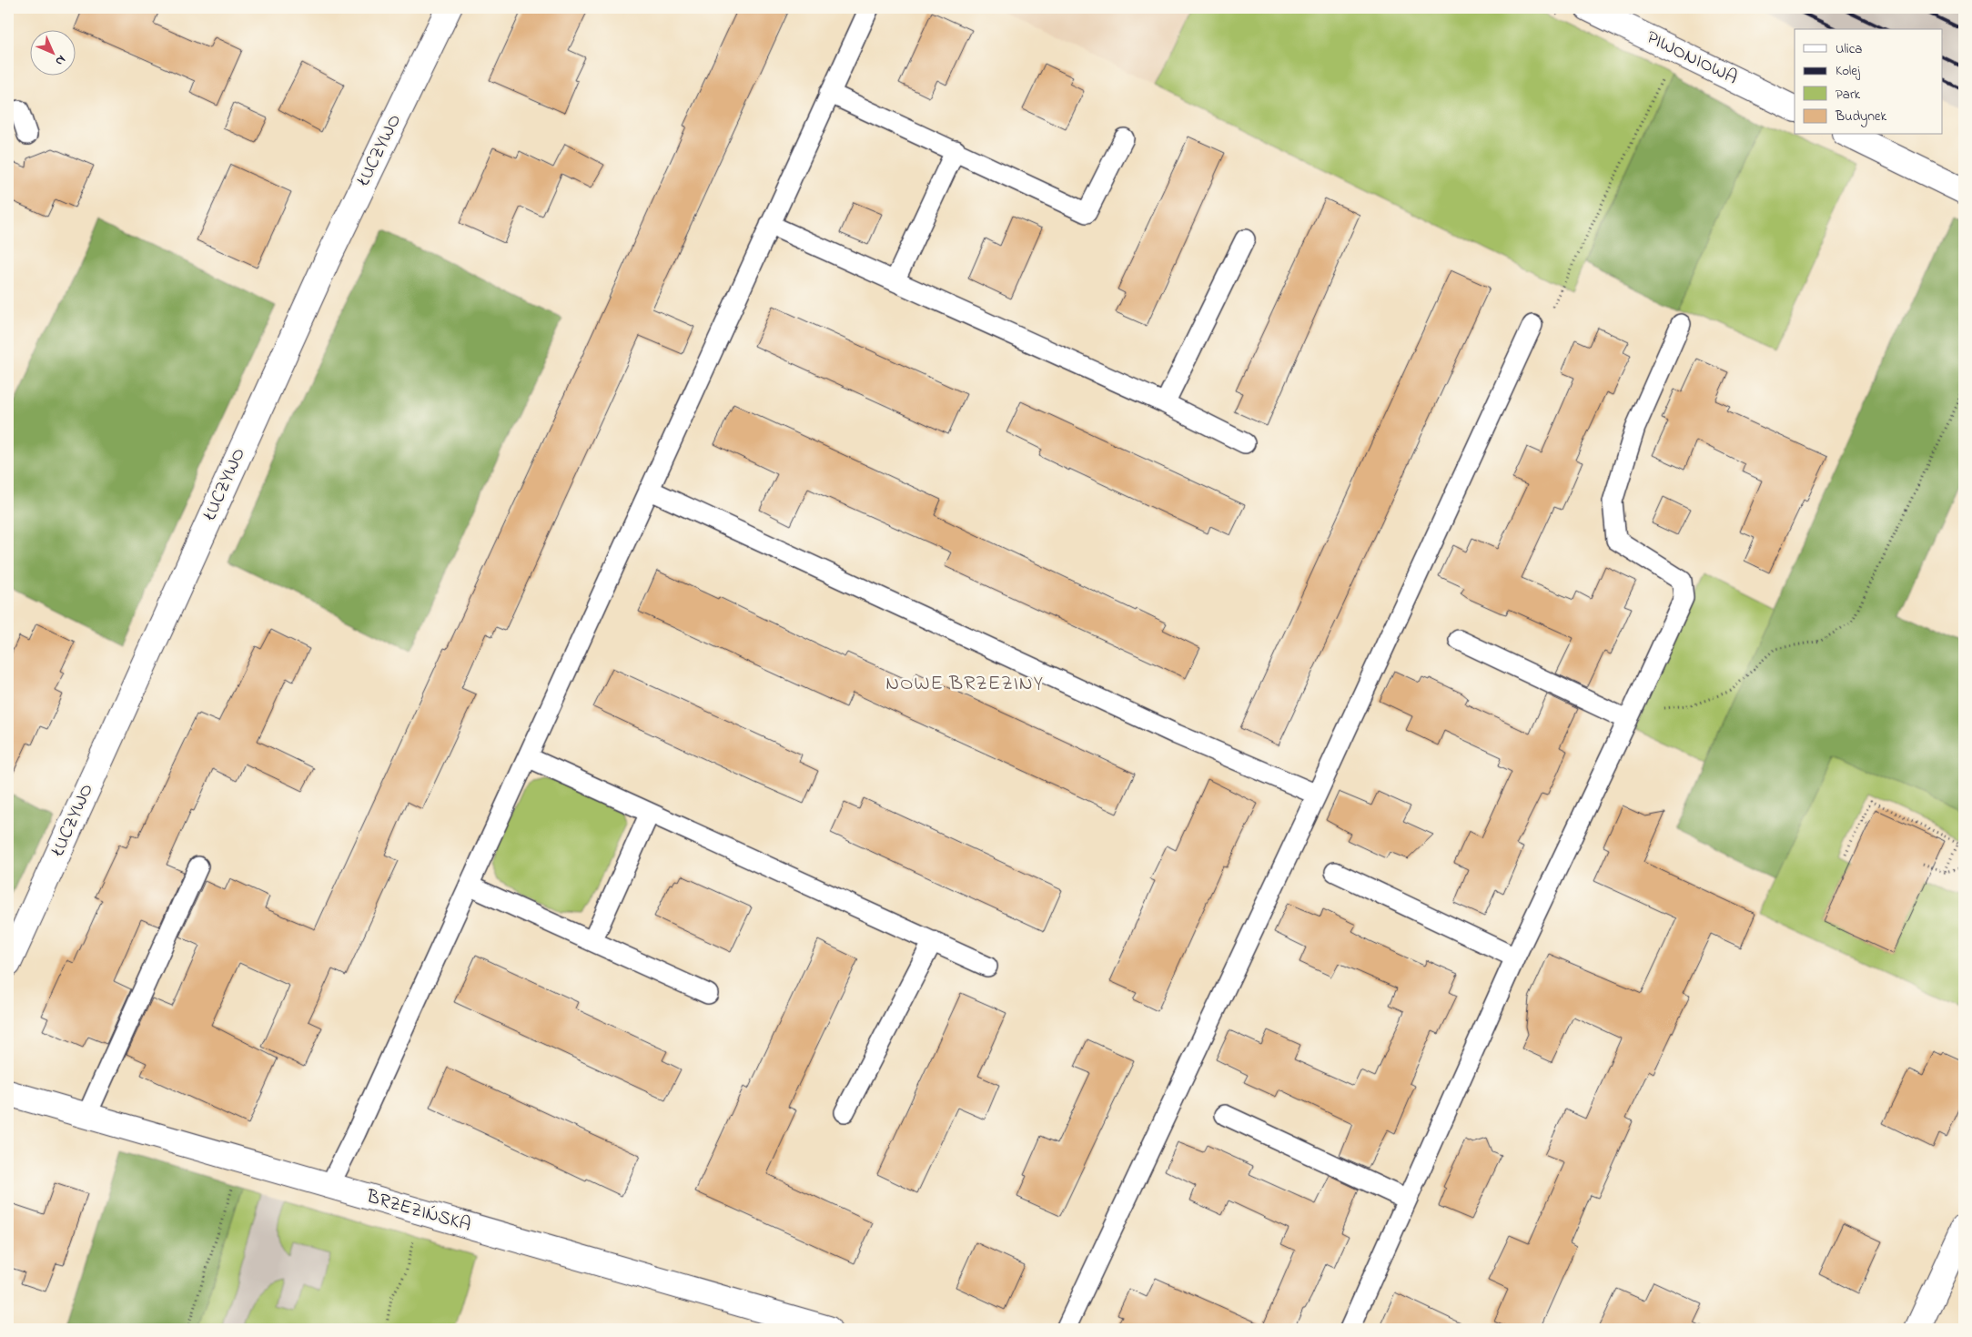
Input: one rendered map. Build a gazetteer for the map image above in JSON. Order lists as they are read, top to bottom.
{
  "streets": {
    "street": ["PIWONIOWA", "ŁUCZYWO", "BRZEZIŃSKA"]
  },
  "districts": ["NOWE BRZEZINY"],
  "legend": [
    "Ulica",
    "Kolej",
    "Park",
    "Budynek"
  ],
  "north": "bottom right"
}
